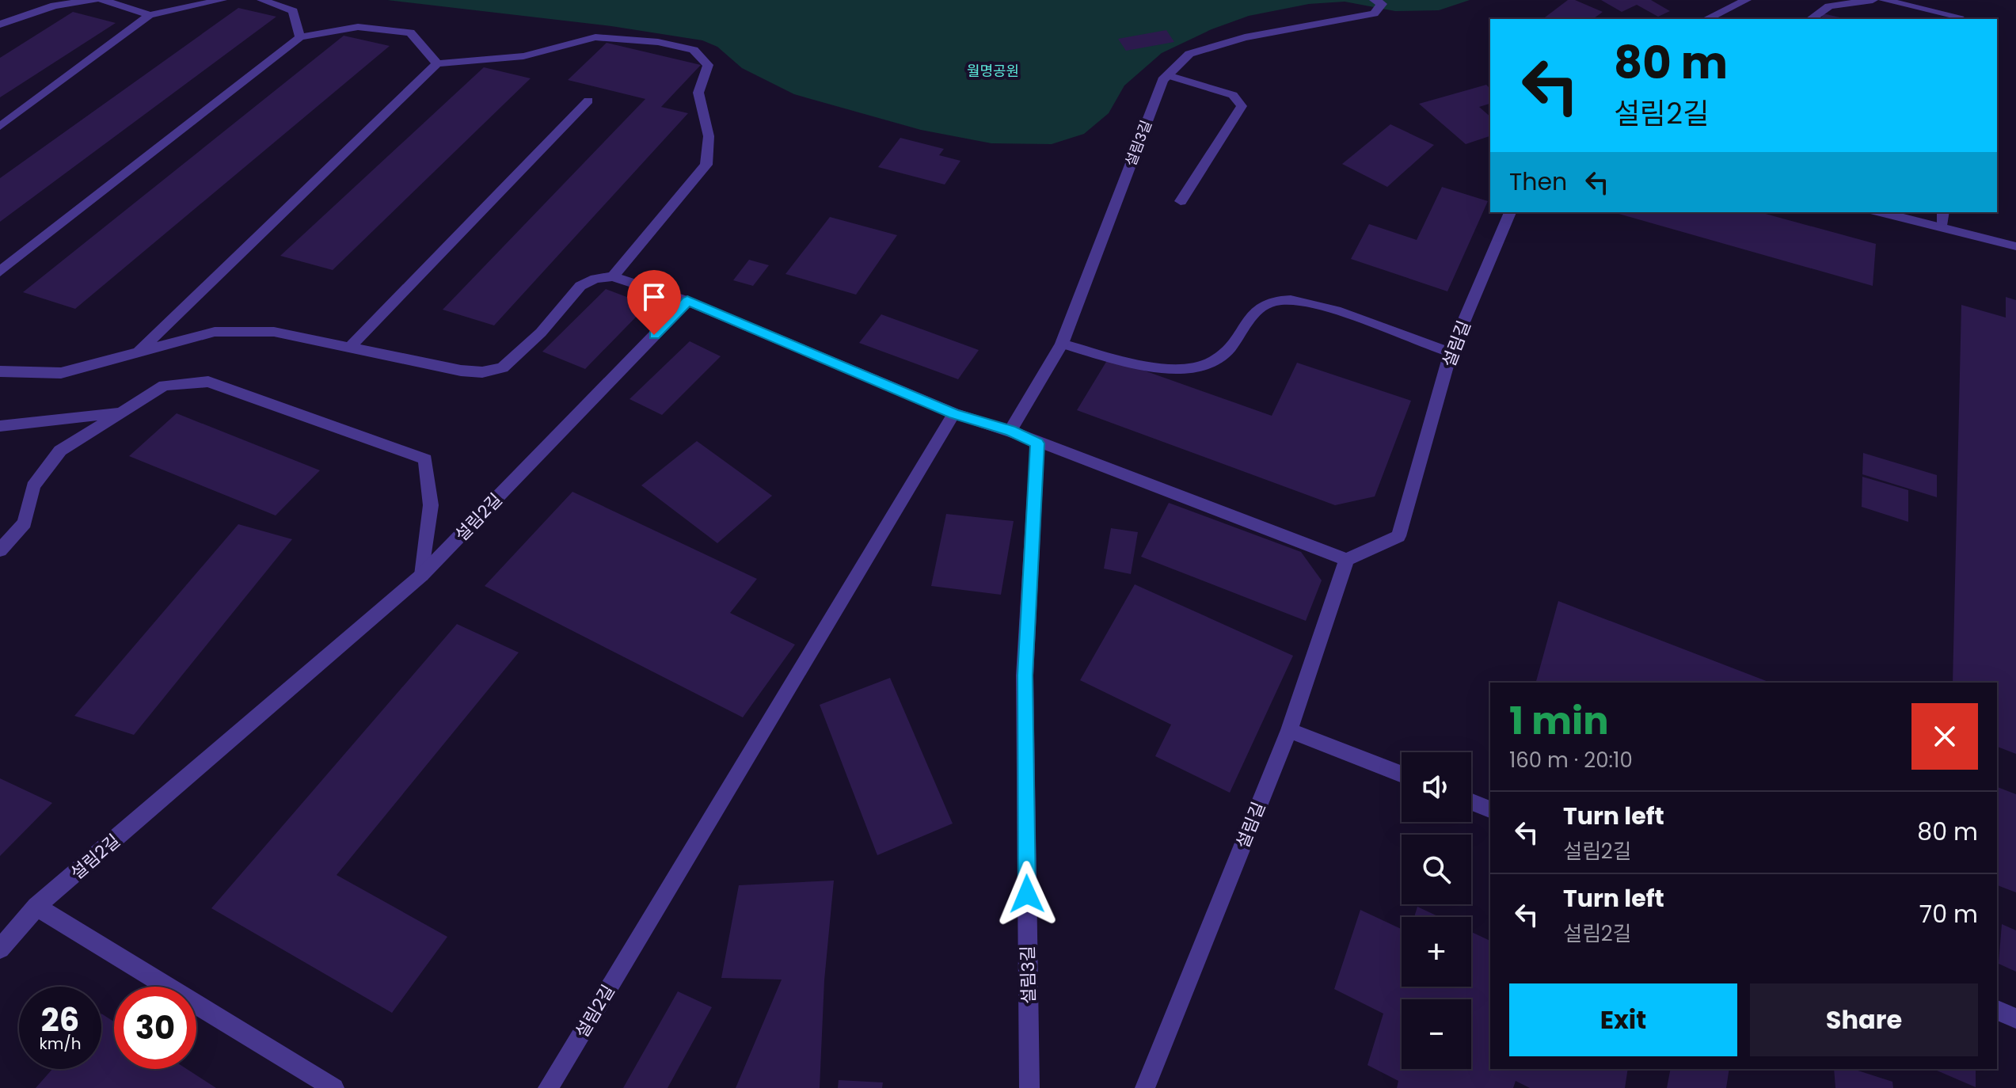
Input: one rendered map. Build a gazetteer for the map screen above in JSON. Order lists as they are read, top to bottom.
{
  "streets": {
    "street": ["설림3길", "설림길", "설림2길"]
  },
  "parks": ["월명공원"],
  "page": {
    "turn": ["80 m", "설림2길"],
    "then": "Then",
    "heading": ["1 min", "160 m · 20:10"],
    "map_buttons": ["+", "−"],
    "list": [
      {
        "name": "Turn left",
        "note": "설림2길",
        "value": "80 m"
      },
      {
        "name": "Turn left",
        "note": "설림2길",
        "value": "70 m"
      }
    ],
    "buttons": ["Exit", "Share"],
    "speed": "26 km/h",
    "limit": "30"
  }
}
